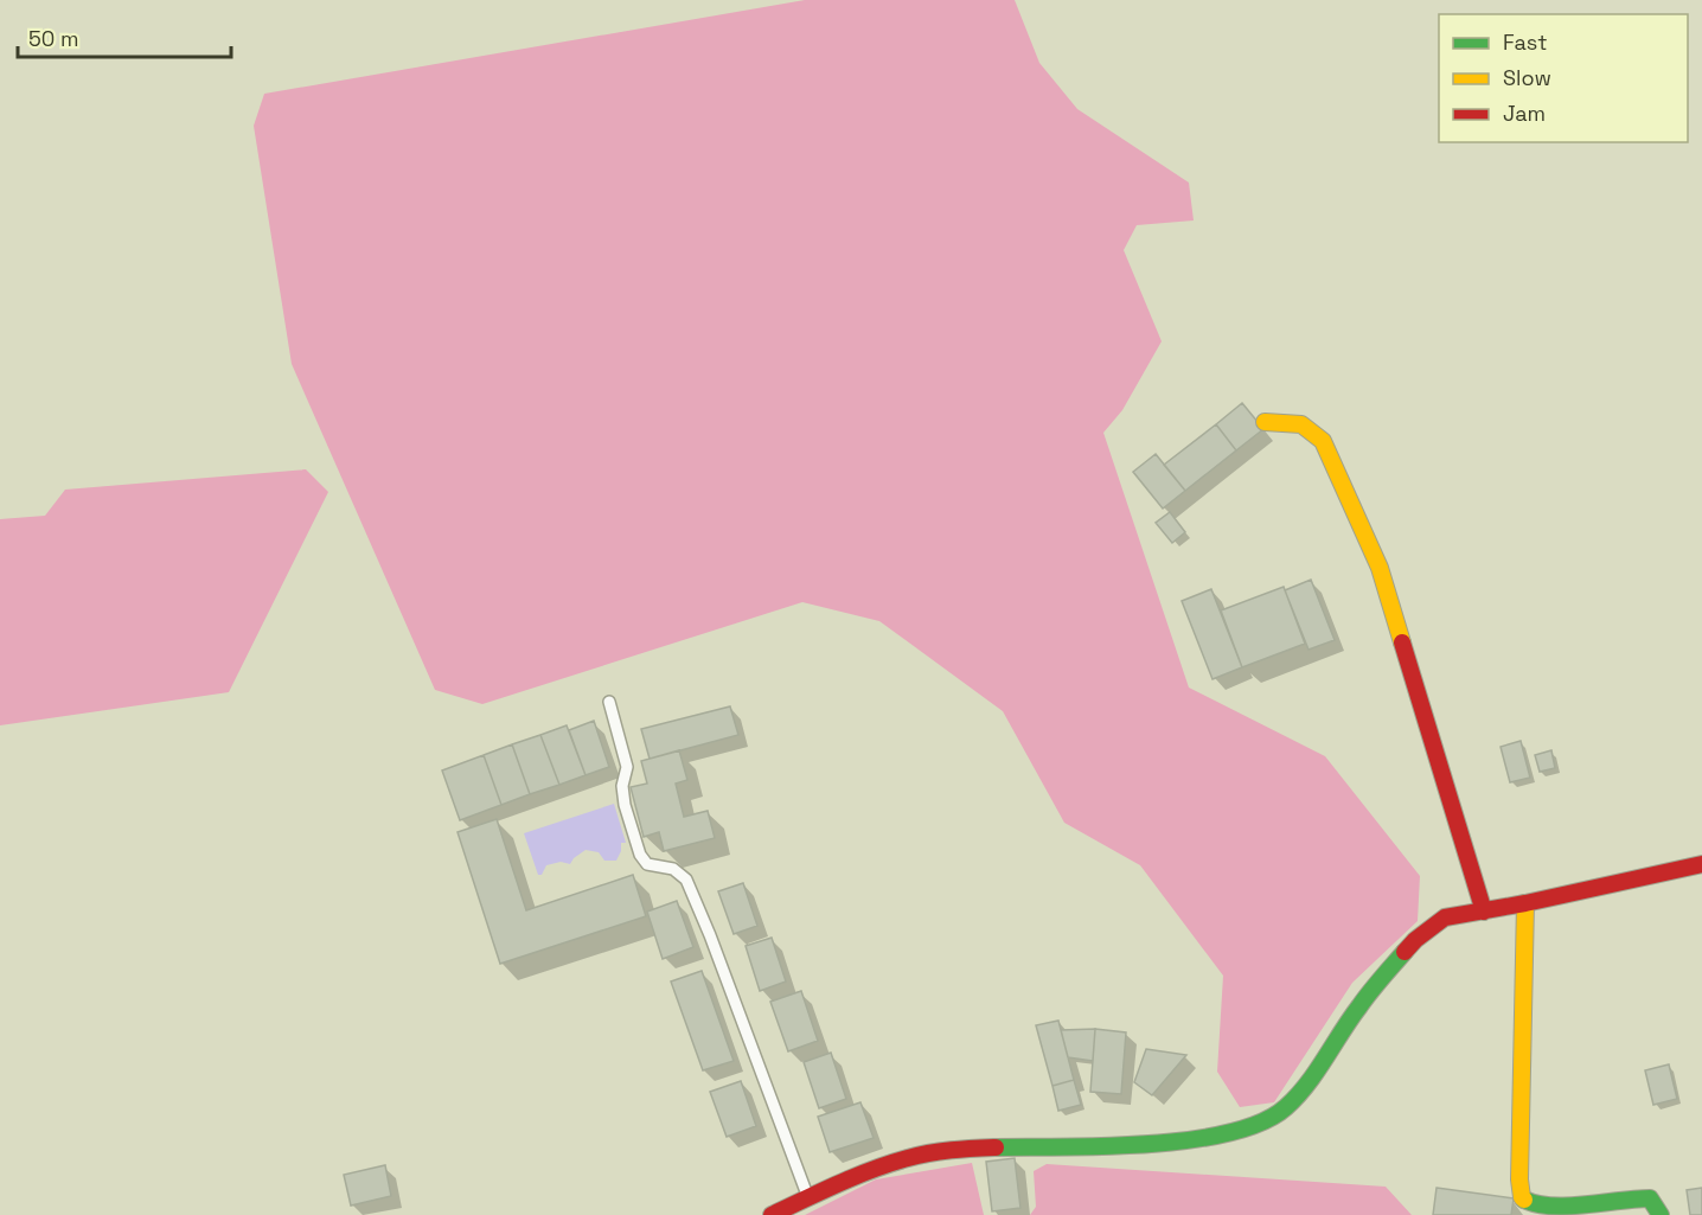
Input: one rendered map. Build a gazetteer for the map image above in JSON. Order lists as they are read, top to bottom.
{
  "legend": ["Fast", "Slow", "Jam"],
  "scale_bar": "50 m"
}
